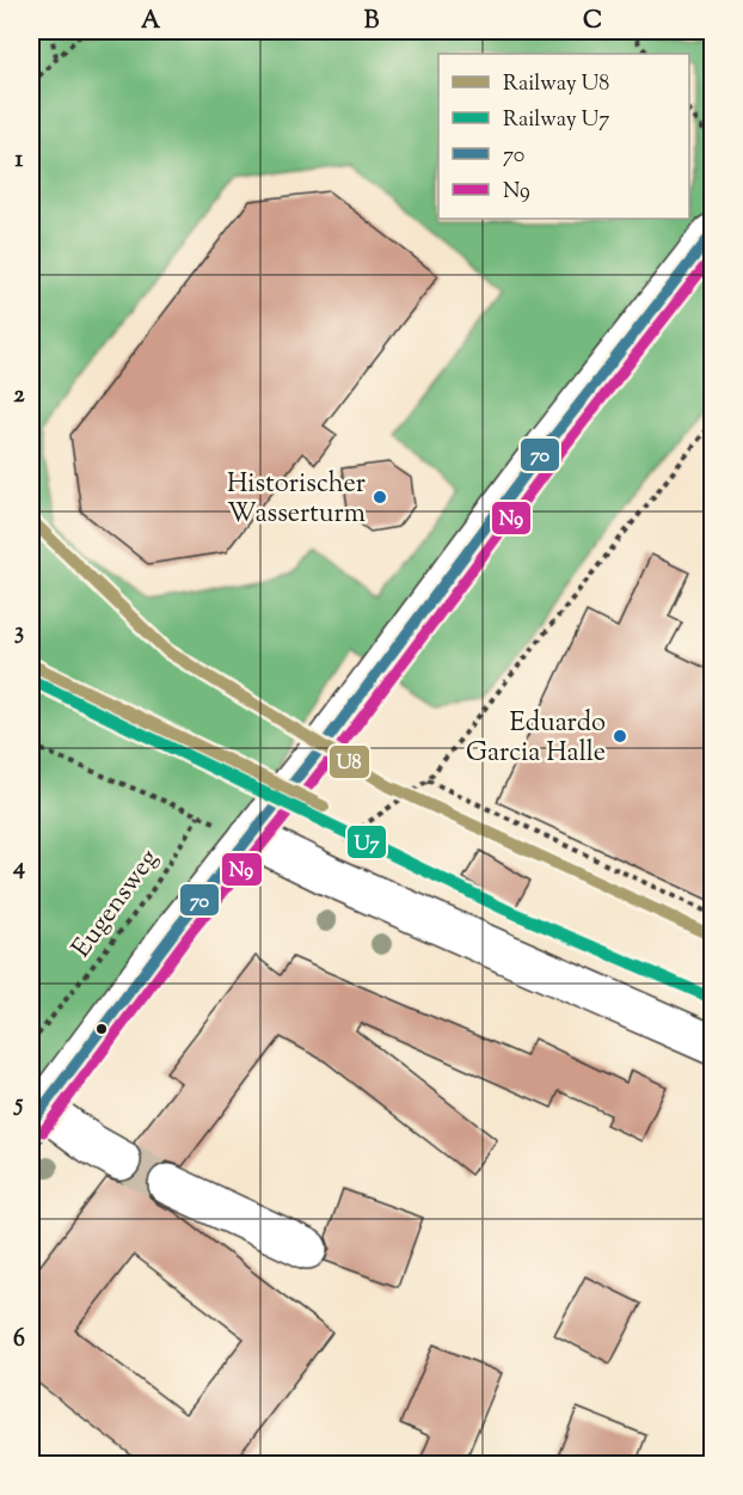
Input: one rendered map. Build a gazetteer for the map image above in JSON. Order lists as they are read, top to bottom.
{
  "streets": {
    "path": ["Eugensweg"]
  },
  "places": ["Historischer Wasserturm", "Eduardo Garcia Halle"],
  "lines": [
    "transit line 70",
    "transit line N9",
    "rail line U8",
    "rail line U7"
  ],
  "legend": [
    "Railway U8",
    "Railway U7",
    "70",
    "N9"
  ],
  "grid": {
    "columns": ["A", "B", "C"],
    "rows": [
      "1",
      "2",
      "3",
      "4",
      "5",
      "6"
    ]
  }
}
